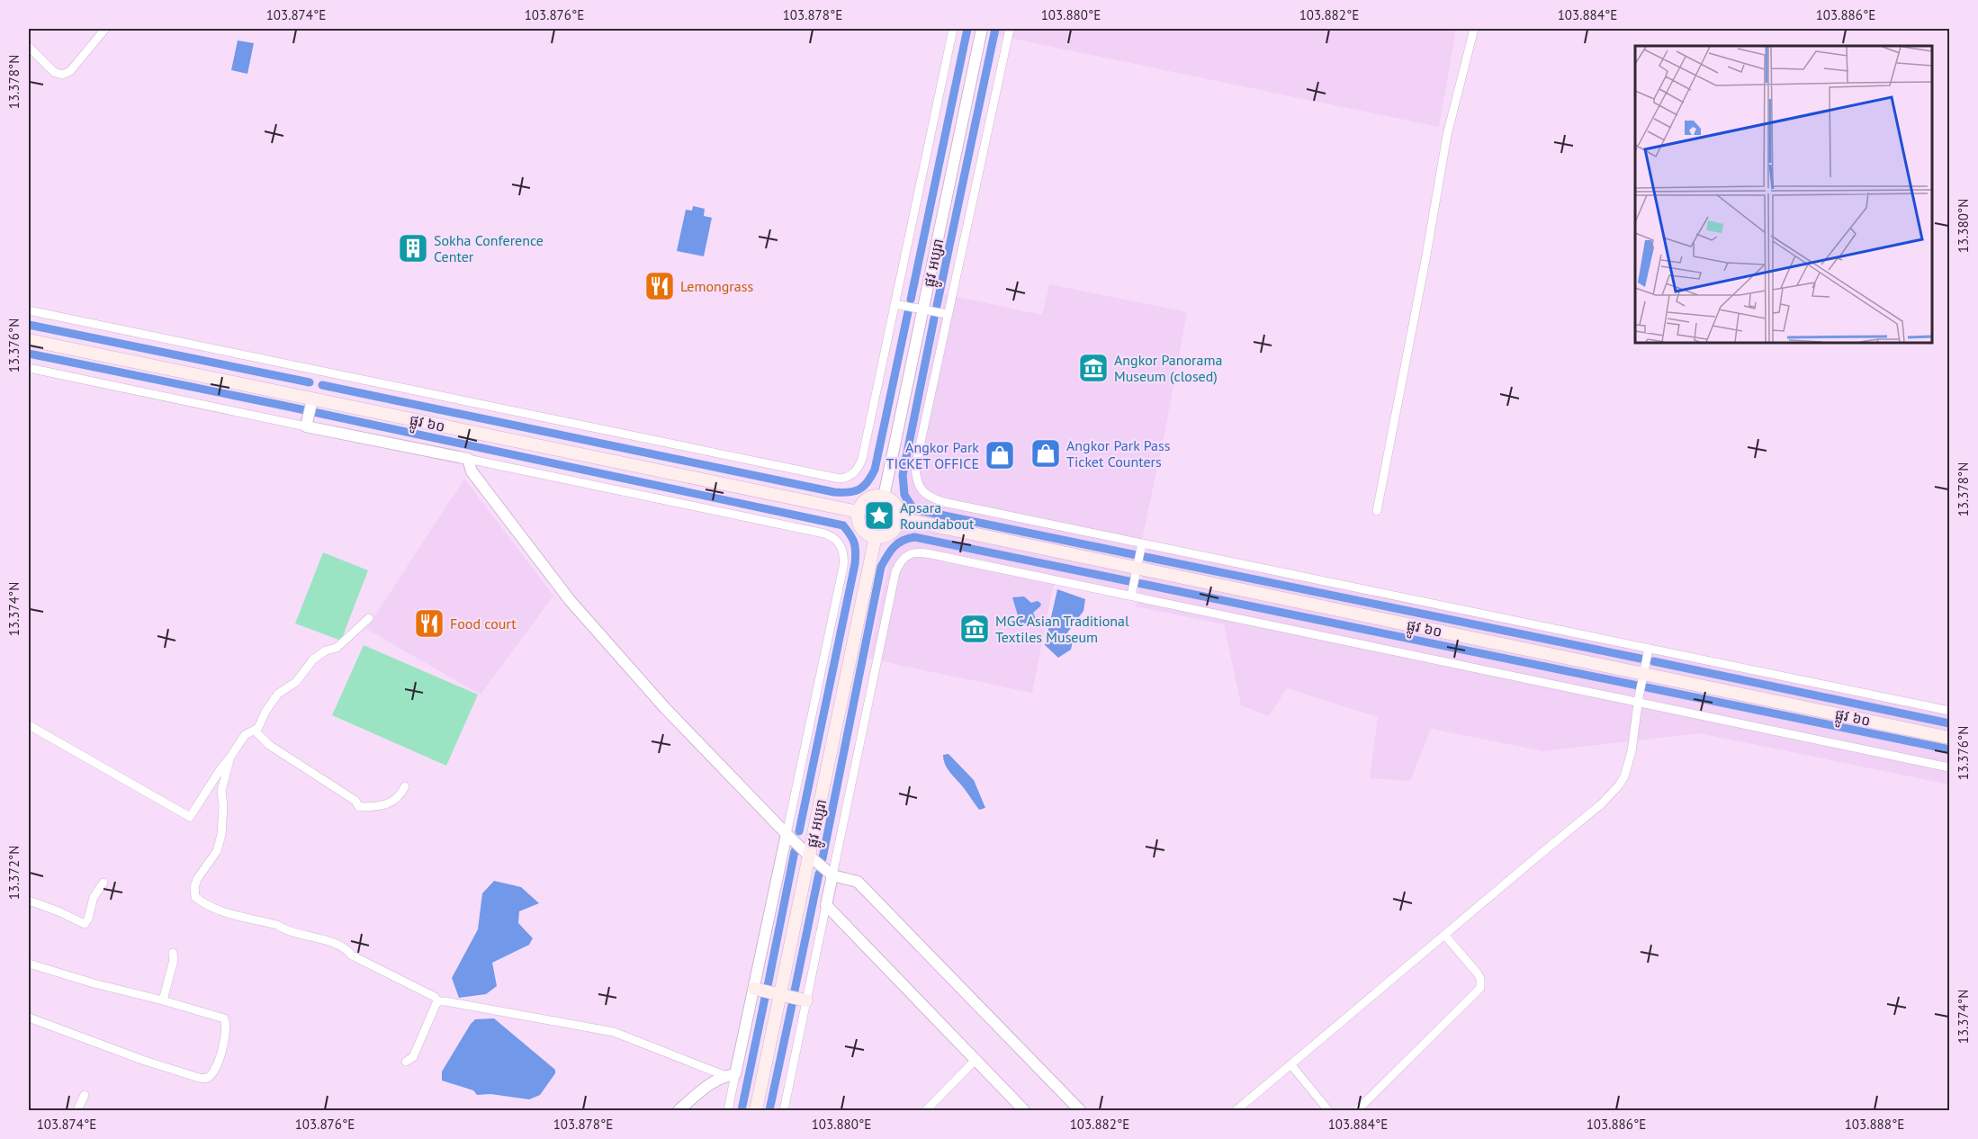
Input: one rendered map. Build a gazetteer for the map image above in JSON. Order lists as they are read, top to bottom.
{
  "streets": {
    "main road": ["ផ្លូវ អប្សរា", "ផ្លូវ ៦០"]
  },
  "crossings": [
    ["ផ្លូវ អប្សរា", "ផ្លូវ ៦០"]
  ],
  "places": {
    "building": ["Sokha Conference Center"],
    "restaurant": ["Lemongrass", "Food court"],
    "museum": ["Angkor Panorama Museum (closed)", "MGC Asian Traditional Textiles Museum"],
    "shop": ["Angkor Park Pass Ticket Counters", "Angkor Park TICKET OFFICE"],
    "place": ["Apsara Roundabout"]
  },
  "coordinates": [
    "103.874°E",
    "103.876°E",
    "103.878°E",
    "103.880°E",
    "103.882°E",
    "103.884°E",
    "103.886°E",
    "13.378°N",
    "13.380°N",
    "13.376°N",
    "13.374°N",
    "13.372°N",
    "103.888°E"
  ]
}
